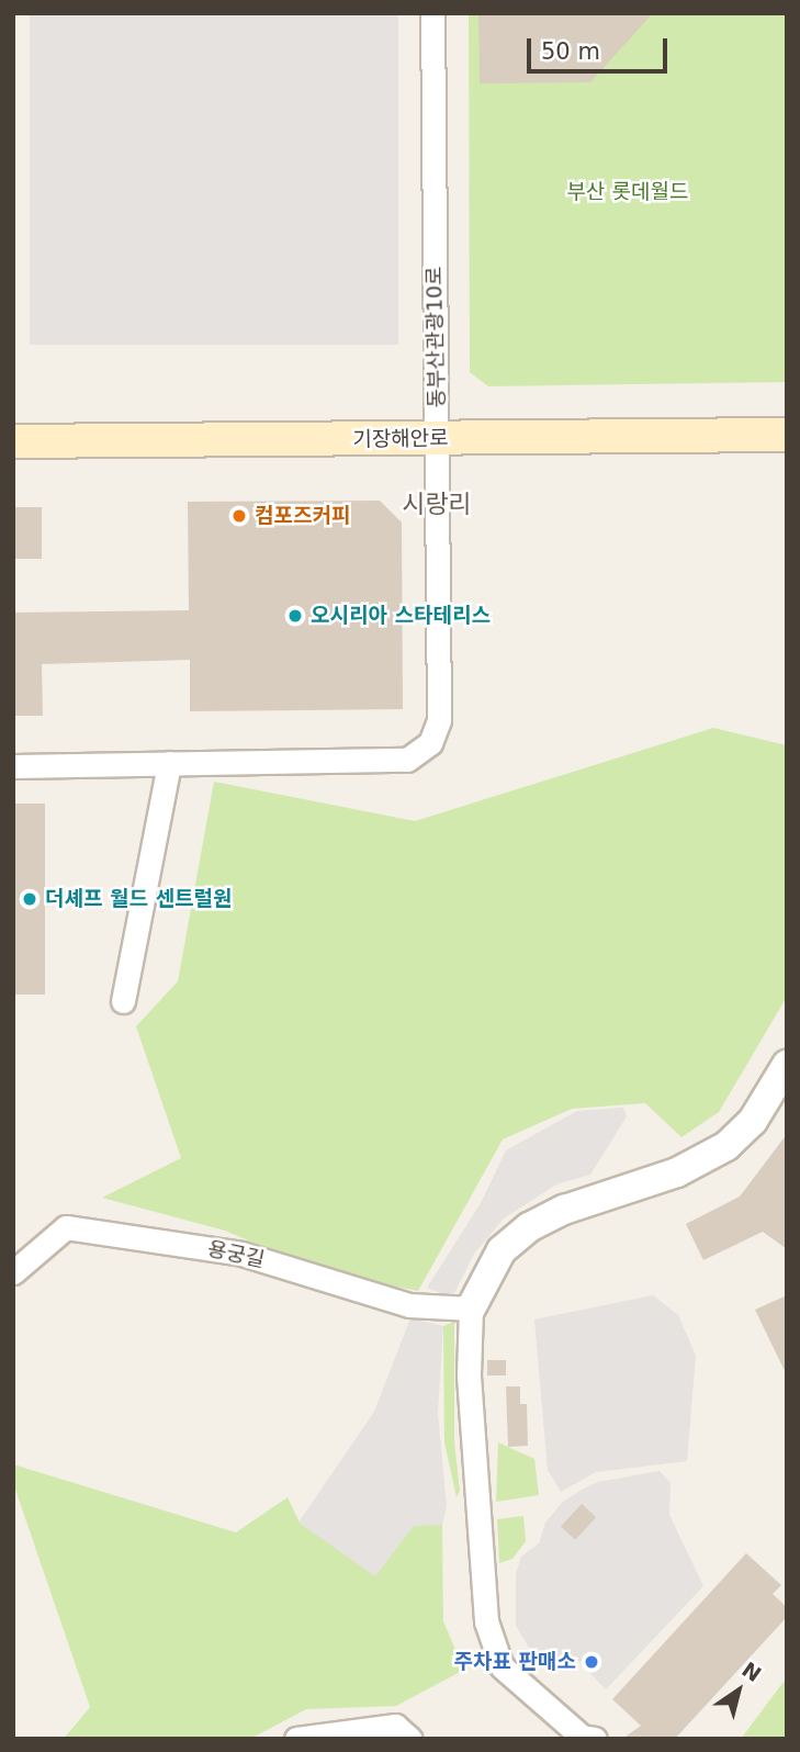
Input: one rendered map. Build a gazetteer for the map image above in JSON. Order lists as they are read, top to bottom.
{
  "streets": {
    "main road": ["기장해안로"],
    "street": ["동부산관광10로", "용궁길"]
  },
  "crossings": [
    ["동부산관광10로", "기장해안로"]
  ],
  "districts": ["시랑리"],
  "parks": ["부산 롯데월드"],
  "places": [
    "컴포즈커피",
    "오시리아 스타테리스",
    "더셰프 월드 센트럴원",
    "주차표 판매소"
  ],
  "scale_bar": "50 m",
  "north": "top right"
}
